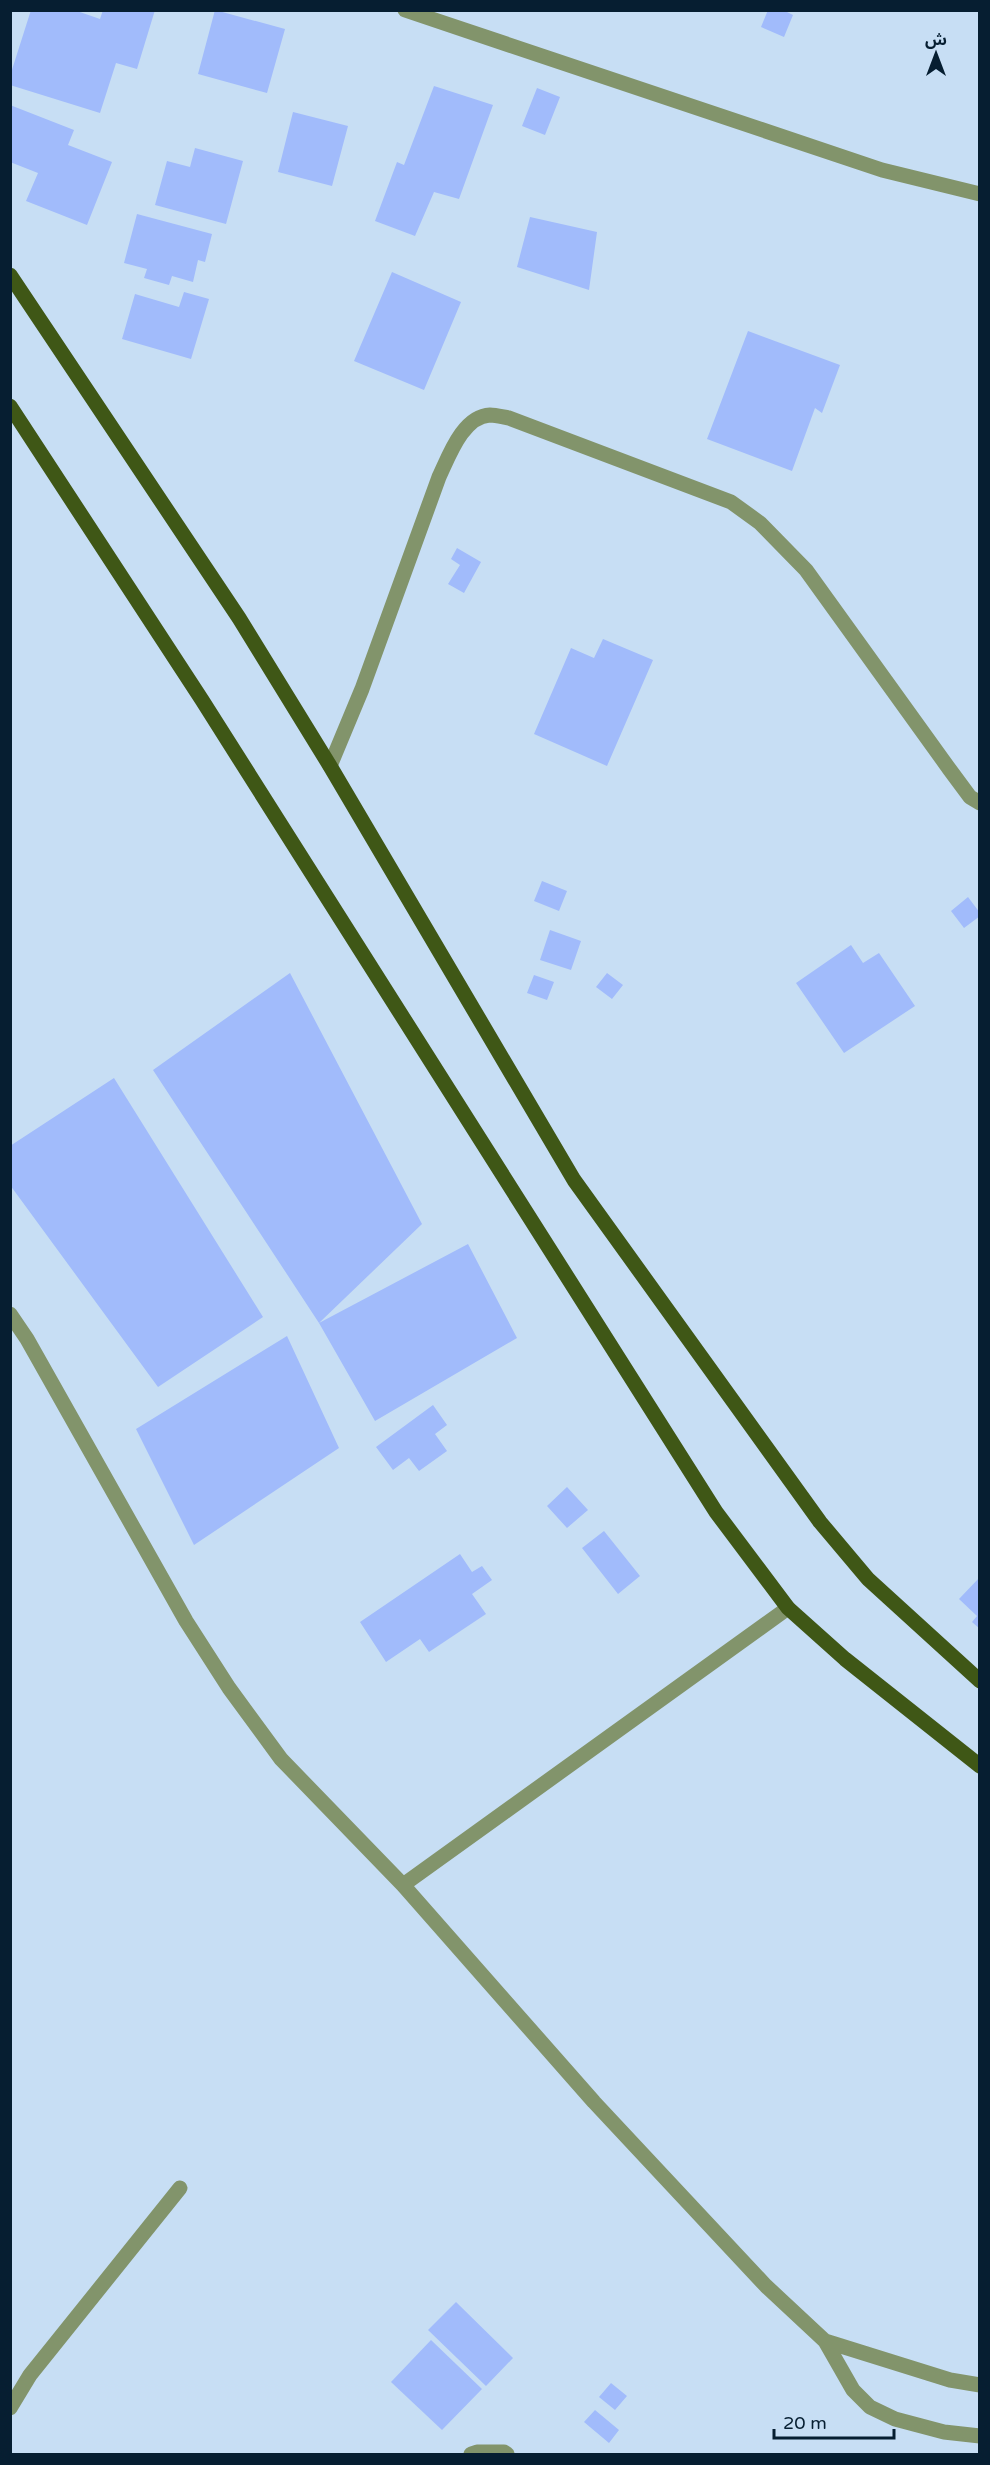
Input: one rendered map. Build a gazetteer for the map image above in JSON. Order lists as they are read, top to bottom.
{
  "scale_bar": "20 m",
  "north": "top"
}
